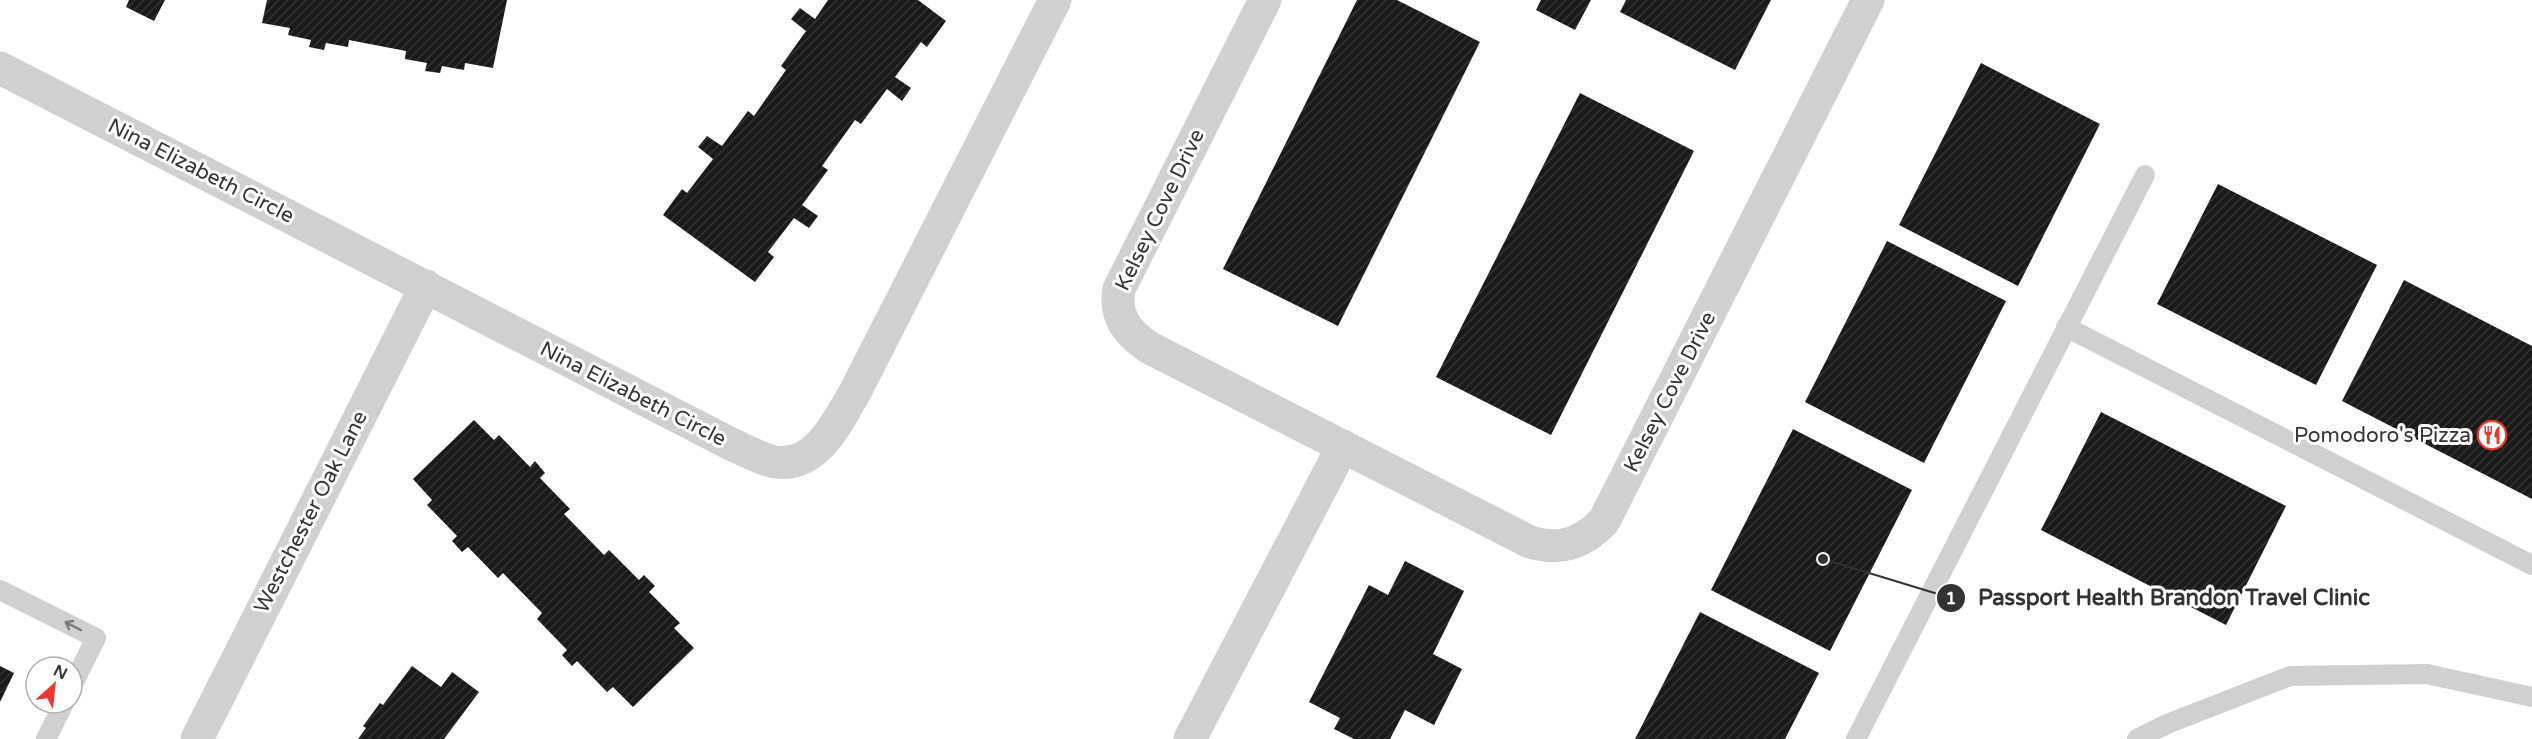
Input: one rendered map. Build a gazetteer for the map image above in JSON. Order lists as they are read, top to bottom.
{
  "streets": {
    "street": ["Nina Elizabeth Circle", "Kelsey Cove Drive", "Westchester Oak Lane"]
  },
  "crossings": [
    ["Nina Elizabeth Circle", "Westchester Oak Lane"]
  ],
  "places": {
    "restaurant": ["Pomodoro's Pizza"],
    "other": ["Passport Health Brandon Travel Clinic"]
  },
  "north": "top right"
}
